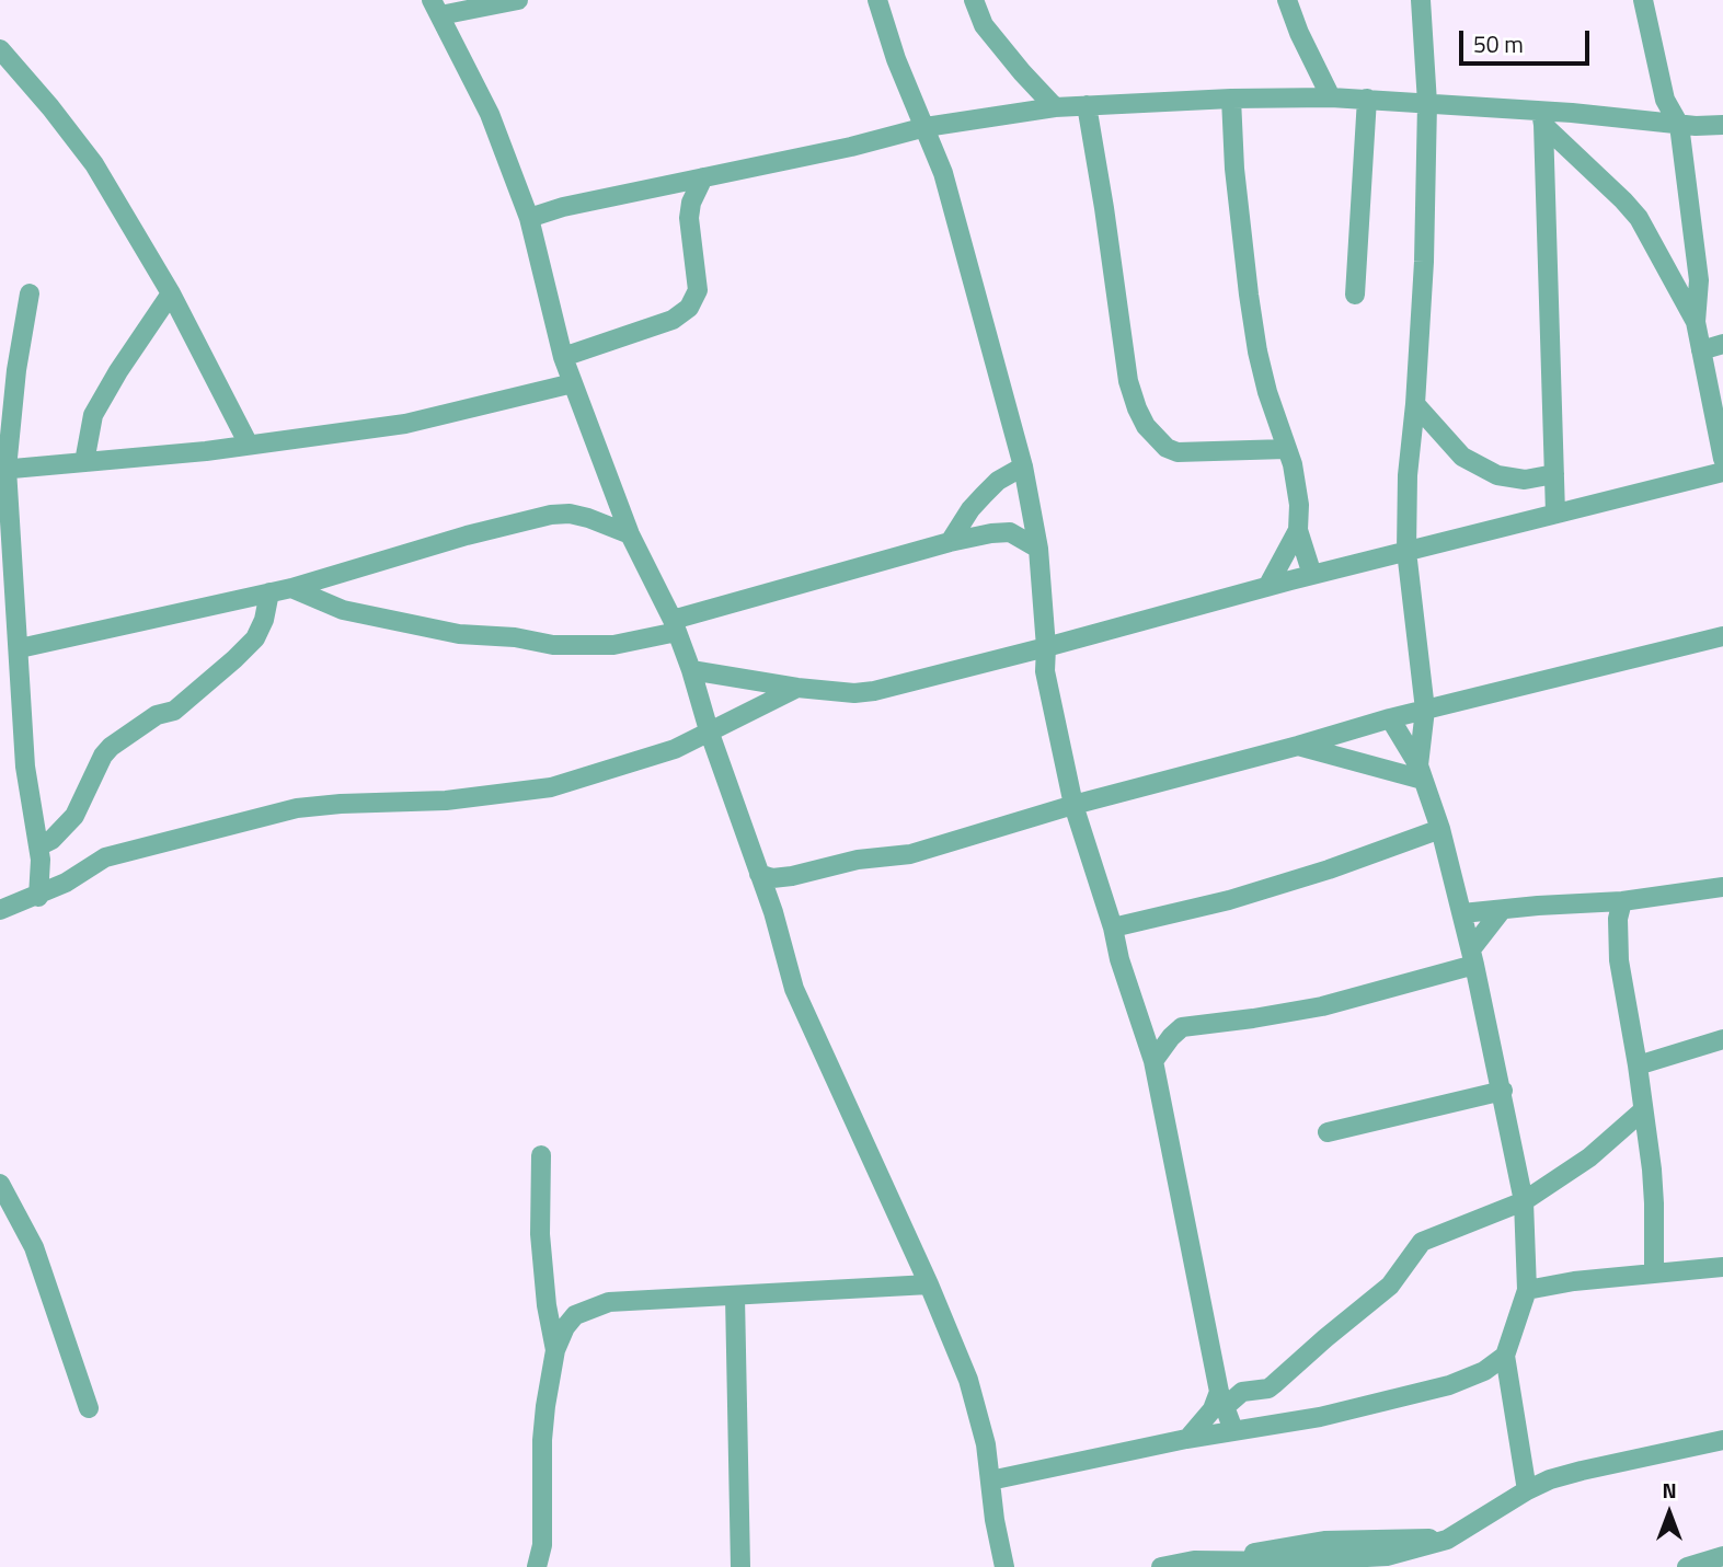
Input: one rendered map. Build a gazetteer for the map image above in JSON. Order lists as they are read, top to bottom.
{
  "scale_bar": "50 m",
  "north": "top"
}
